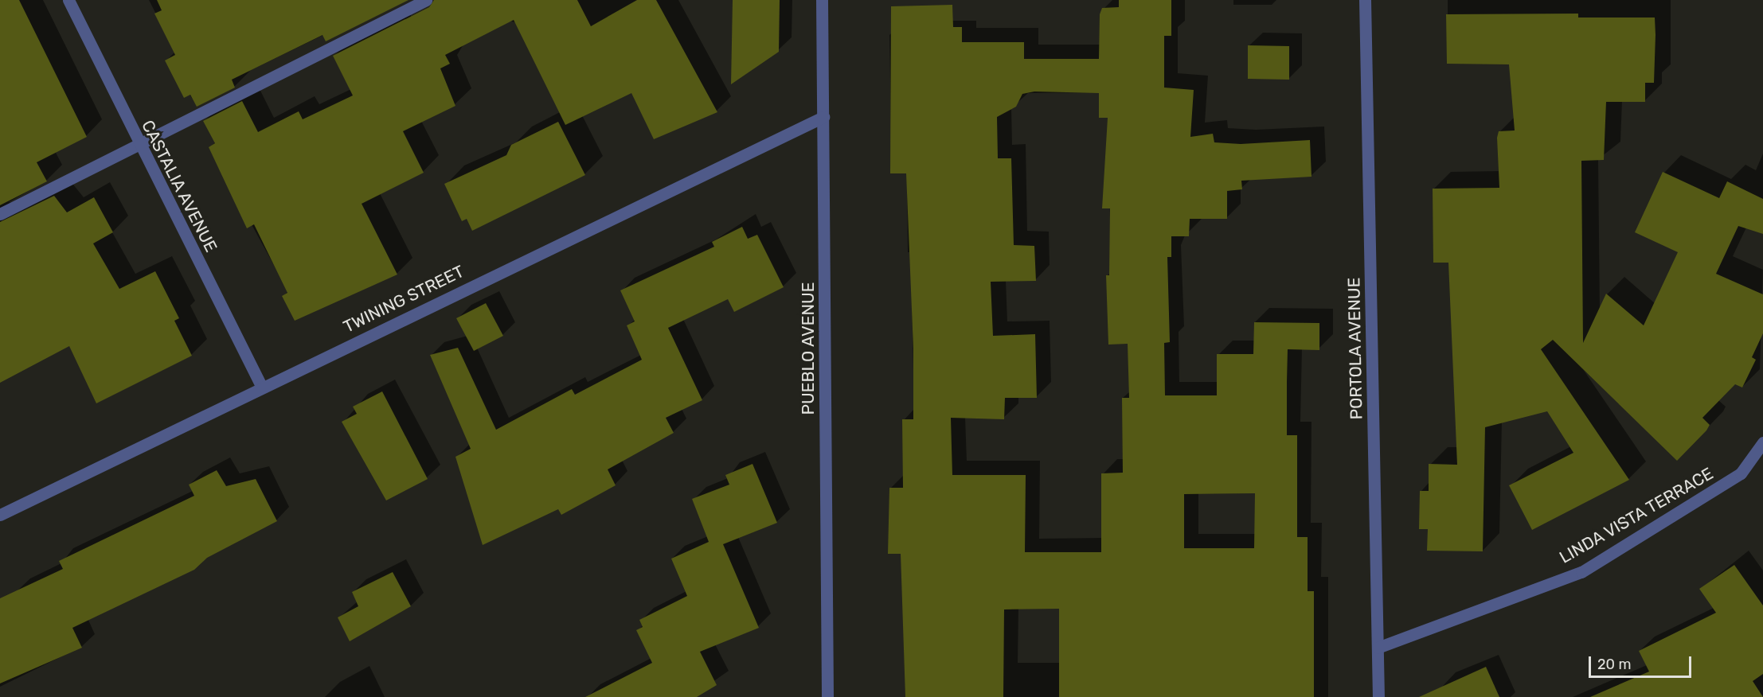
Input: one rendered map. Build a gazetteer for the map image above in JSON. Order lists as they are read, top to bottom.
{
  "streets": {
    "street": [
      "CASTALIA AVENUE",
      "TWINING STREET",
      "PUEBLO AVENUE",
      "PORTOLA AVENUE",
      "LINDA VISTA TERRACE"
    ]
  },
  "crossings": [
    ["CASTALIA AVENUE", "TWINING STREET"],
    ["TWINING STREET", "PUEBLO AVENUE"],
    ["PORTOLA AVENUE", "LINDA VISTA TERRACE"]
  ],
  "scale_bar": "20 m"
}
